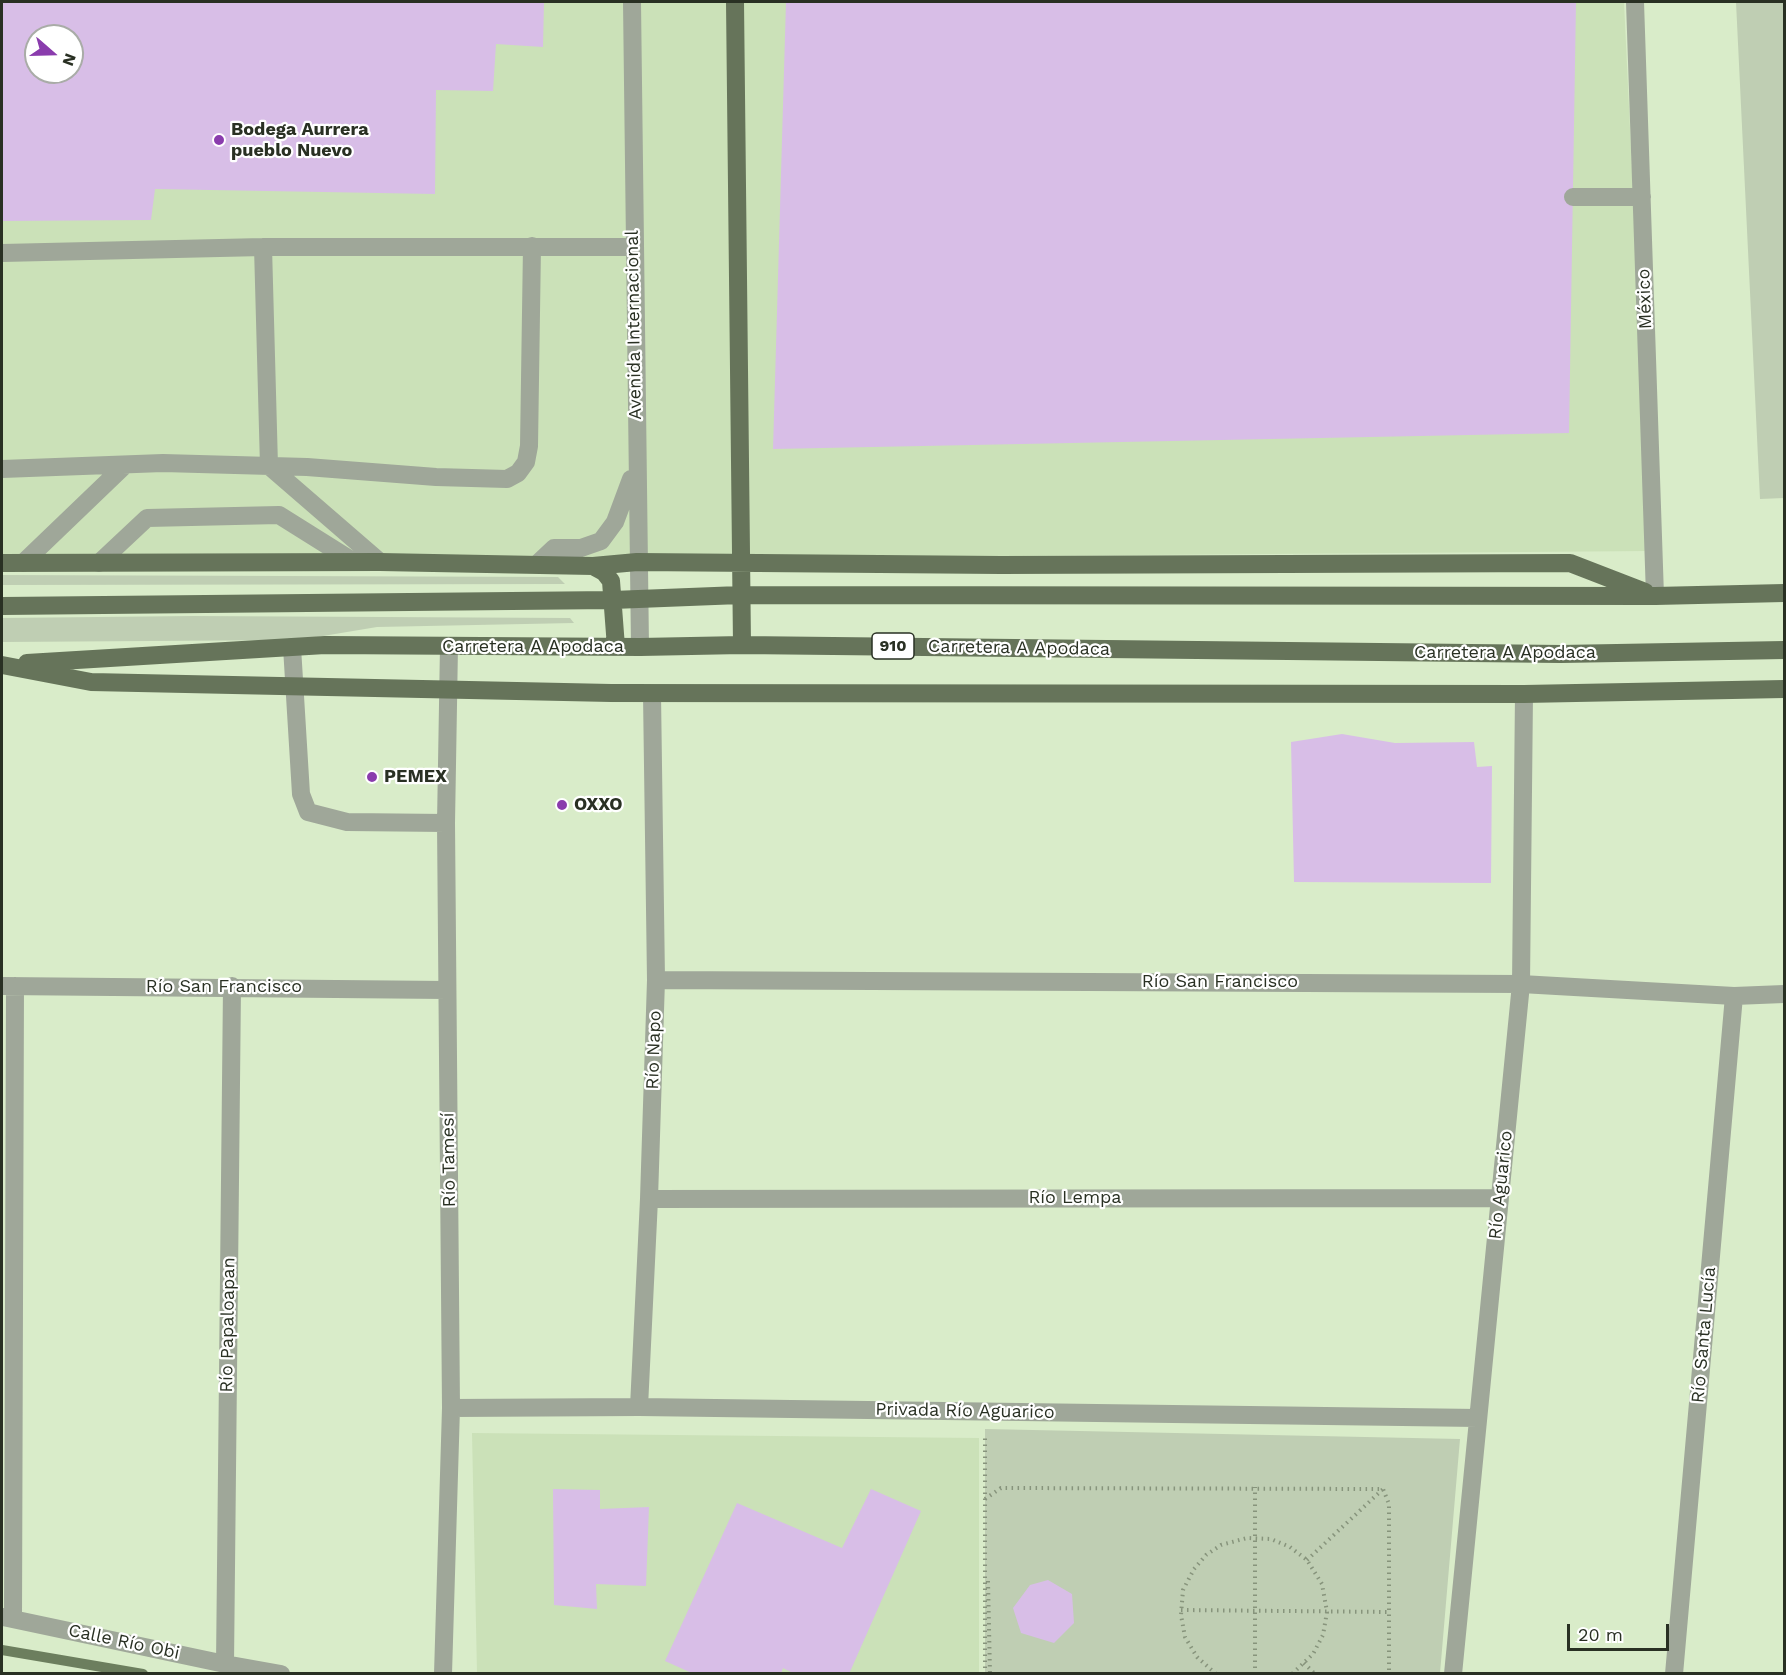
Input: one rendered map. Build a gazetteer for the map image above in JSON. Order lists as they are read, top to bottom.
{
  "streets": {
    "main road": ["910", "Carretera A Apodaca"],
    "street": [
      "México",
      "Avenida Internacional",
      "Río San Francisco",
      "Río Napo",
      "Río Tamesí",
      "Río Aguarico",
      "Río Lempa",
      "Río Papaloapan",
      "Río Santa Lucía",
      "Privada Río Aguarico",
      "Calle Río Obi"
    ]
  },
  "crossings": [
    ["Avenida Internacional", "Carretera A Apodaca"],
    ["Carretera A Apodaca", "Río Tamesí"],
    ["Río San Francisco", "Río Napo"],
    ["Río San Francisco", "Río Tamesí"],
    ["Río San Francisco", "Río Aguarico"],
    ["Río San Francisco", "Río Papaloapan"],
    ["Río San Francisco", "Río Santa Lucía"],
    ["Río Napo", "Río Lempa"],
    ["Río Napo", "Privada Río Aguarico"],
    ["Río Tamesí", "Privada Río Aguarico"],
    ["Río Aguarico", "Río Lempa"],
    ["Río Aguarico", "Privada Río Aguarico"],
    ["Río Papaloapan", "Calle Río Obi"]
  ],
  "places": ["Bodega Aurrera pueblo Nuevo", "PEMEX", "OXXO"],
  "scale_bar": "20 m",
  "north": "right"
}
